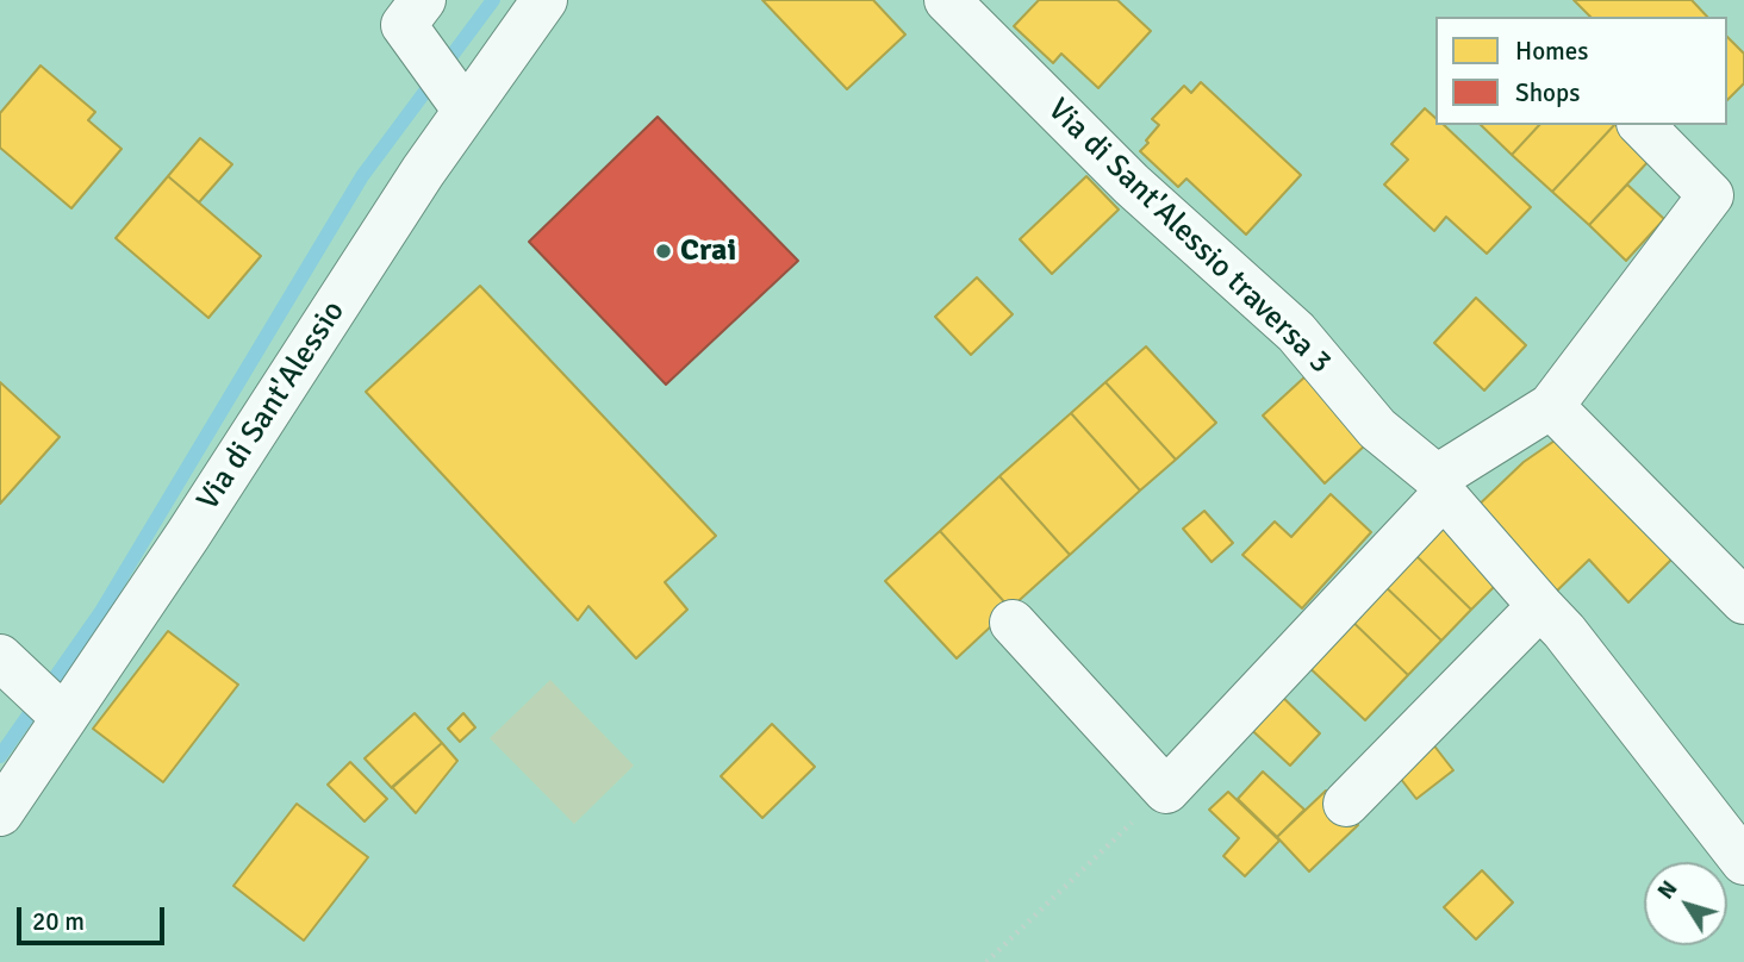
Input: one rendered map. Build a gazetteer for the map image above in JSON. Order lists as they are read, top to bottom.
{
  "streets": {
    "street": ["Via di Sant'Alessio traversa 3", "Via di Sant'Alessio"]
  },
  "places": ["Crai"],
  "legend": ["Homes", "Shops"],
  "scale_bar": "20 m",
  "north": "top left"
}
